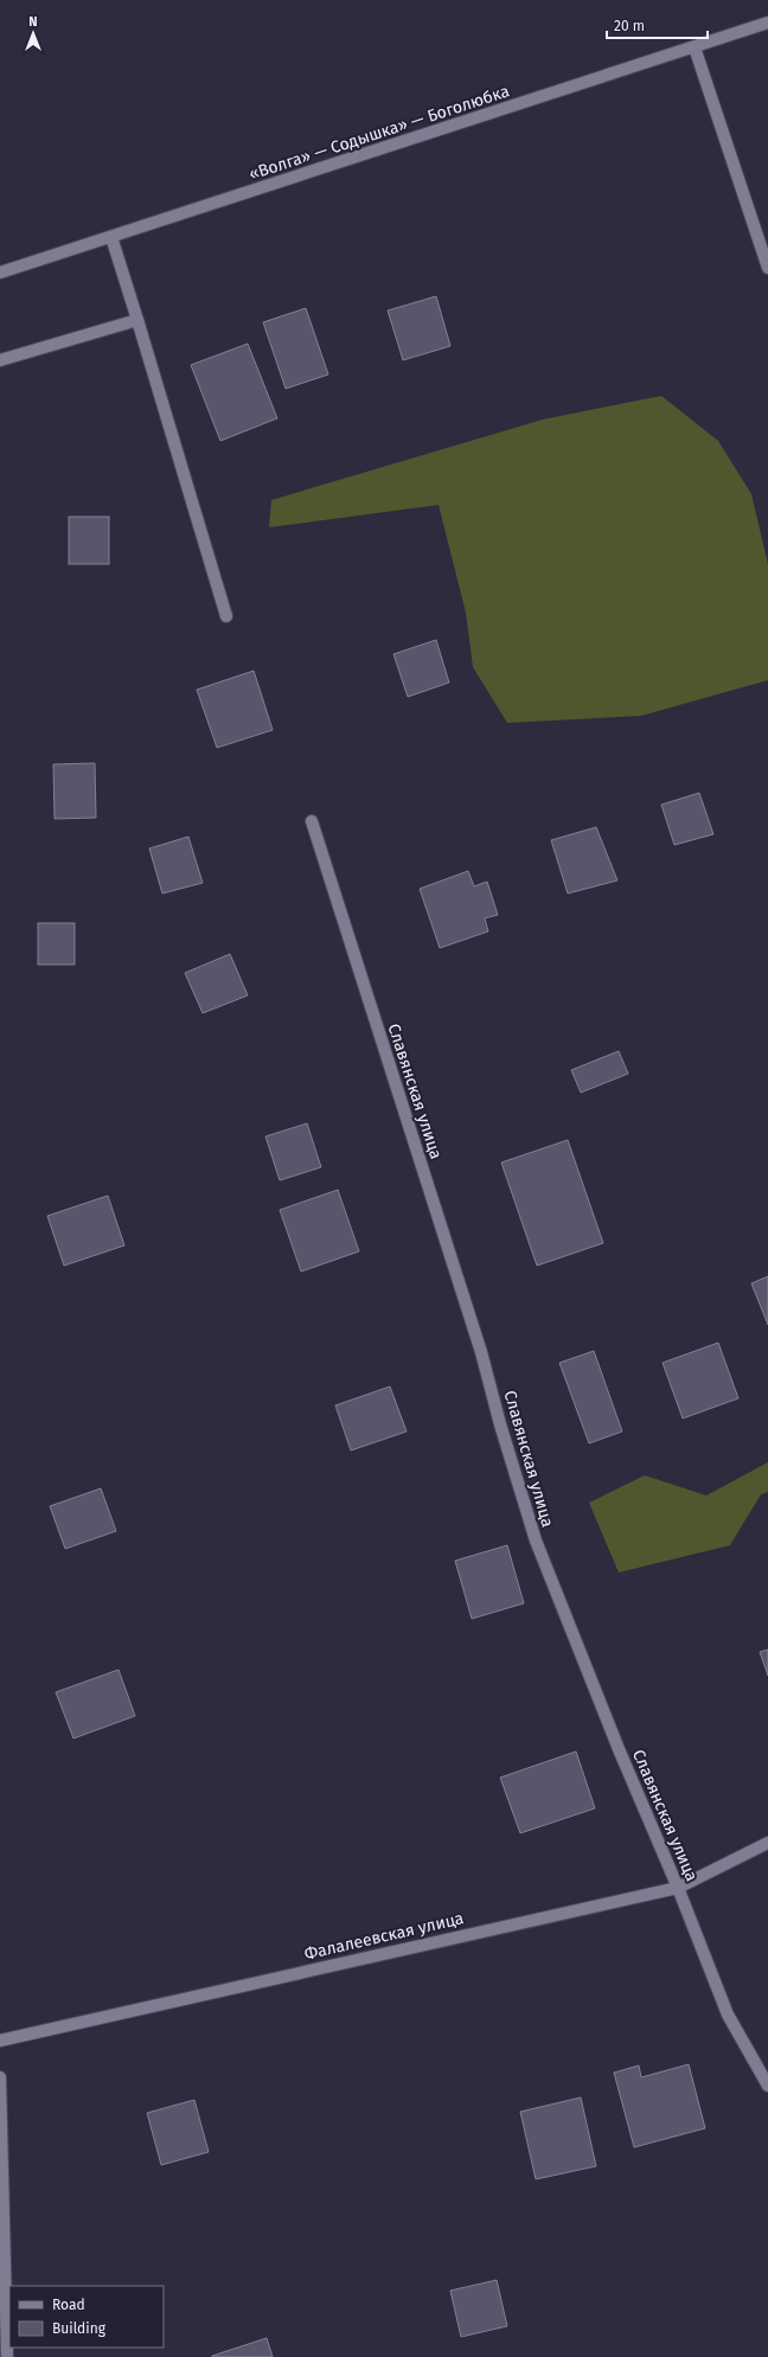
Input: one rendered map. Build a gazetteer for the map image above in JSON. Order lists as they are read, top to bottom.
{
  "streets": {
    "street": ["«Волга» — Содышка» — Боголюбка", "Славянская улица", "Фалалеевская улица"]
  },
  "crossings": [
    ["Славянская улица", "Фалалеевская улица"]
  ],
  "legend": ["Road", "Building"],
  "scale_bar": "20 m",
  "north": "top"
}
